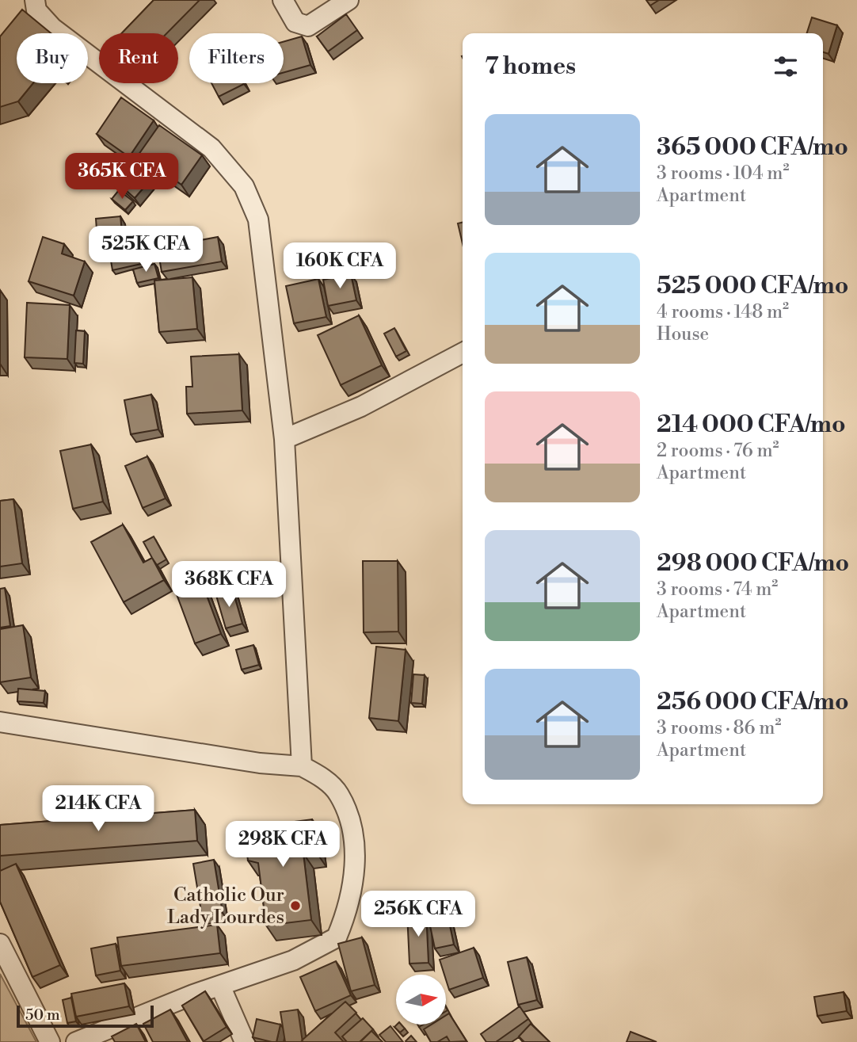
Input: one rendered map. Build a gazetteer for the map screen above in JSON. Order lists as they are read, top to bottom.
{
  "places": ["Catholic Our Lady Lourdes"],
  "scale_bar": "50 m",
  "north": "right",
  "page": {
    "chip": ["Buy", "Rent", "Filters"],
    "heading": "7 homes",
    "list": [
      {
        "name": "365 000 CFA/mo",
        "note": "3 rooms · 104 m² · Apartment"
      },
      {
        "name": "525 000 CFA/mo",
        "note": "4 rooms · 148 m² · House"
      },
      {
        "name": "214 000 CFA/mo",
        "note": "2 rooms · 76 m² · Apartment"
      },
      {
        "name": "298 000 CFA/mo",
        "note": "3 rooms · 74 m² · Apartment"
      },
      {
        "name": "256 000 CFA/mo",
        "note": "3 rooms · 86 m² · Apartment"
      }
    ],
    "price": [
      "365K CFA",
      "525K CFA",
      "160K CFA",
      "368K CFA",
      "214K CFA",
      "298K CFA",
      "256K CFA"
    ],
    "scale": "50 m"
  }
}
